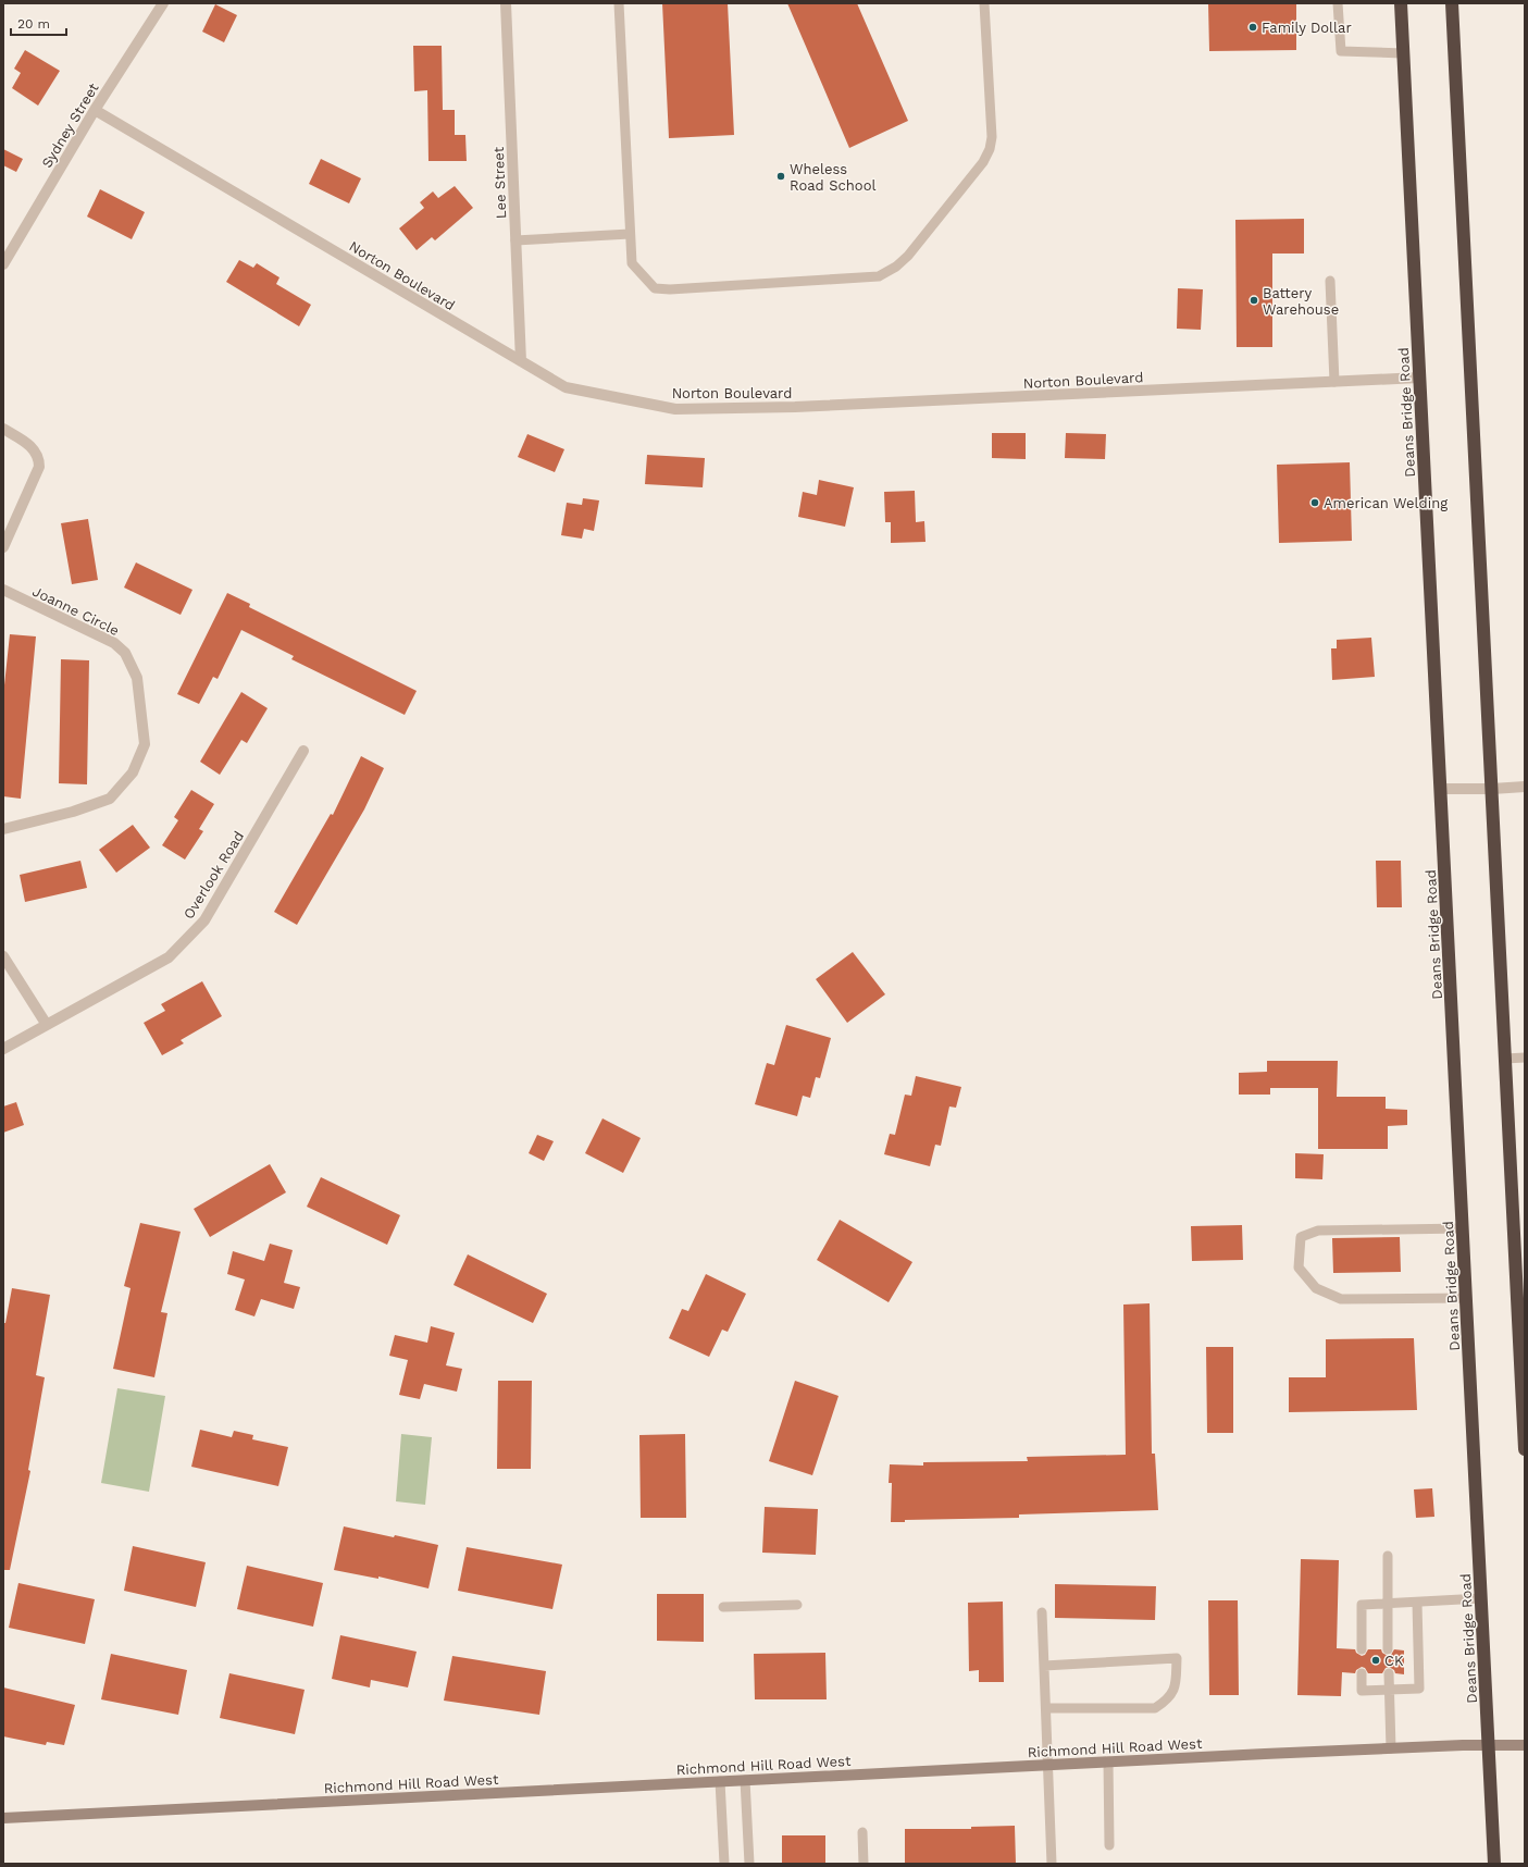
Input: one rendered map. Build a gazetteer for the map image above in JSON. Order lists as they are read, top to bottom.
{
  "streets": {
    "highway": ["Deans Bridge Road"],
    "street": [
      "Sydney Street",
      "Lee Street",
      "Norton Boulevard",
      "Joanne Circle",
      "Overlook Road",
      "Richmond Hill Road West"
    ]
  },
  "crossings": [
    ["Sydney Street", "Norton Boulevard"],
    ["Lee Street", "Norton Boulevard"],
    ["Norton Boulevard", "Deans Bridge Road"],
    ["Deans Bridge Road", "Richmond Hill Road West"]
  ],
  "places": [
    "Family Dollar",
    "Wheless Road School",
    "Battery Warehouse",
    "American Welding",
    "CK"
  ],
  "scale_bar": "20 m"
}
